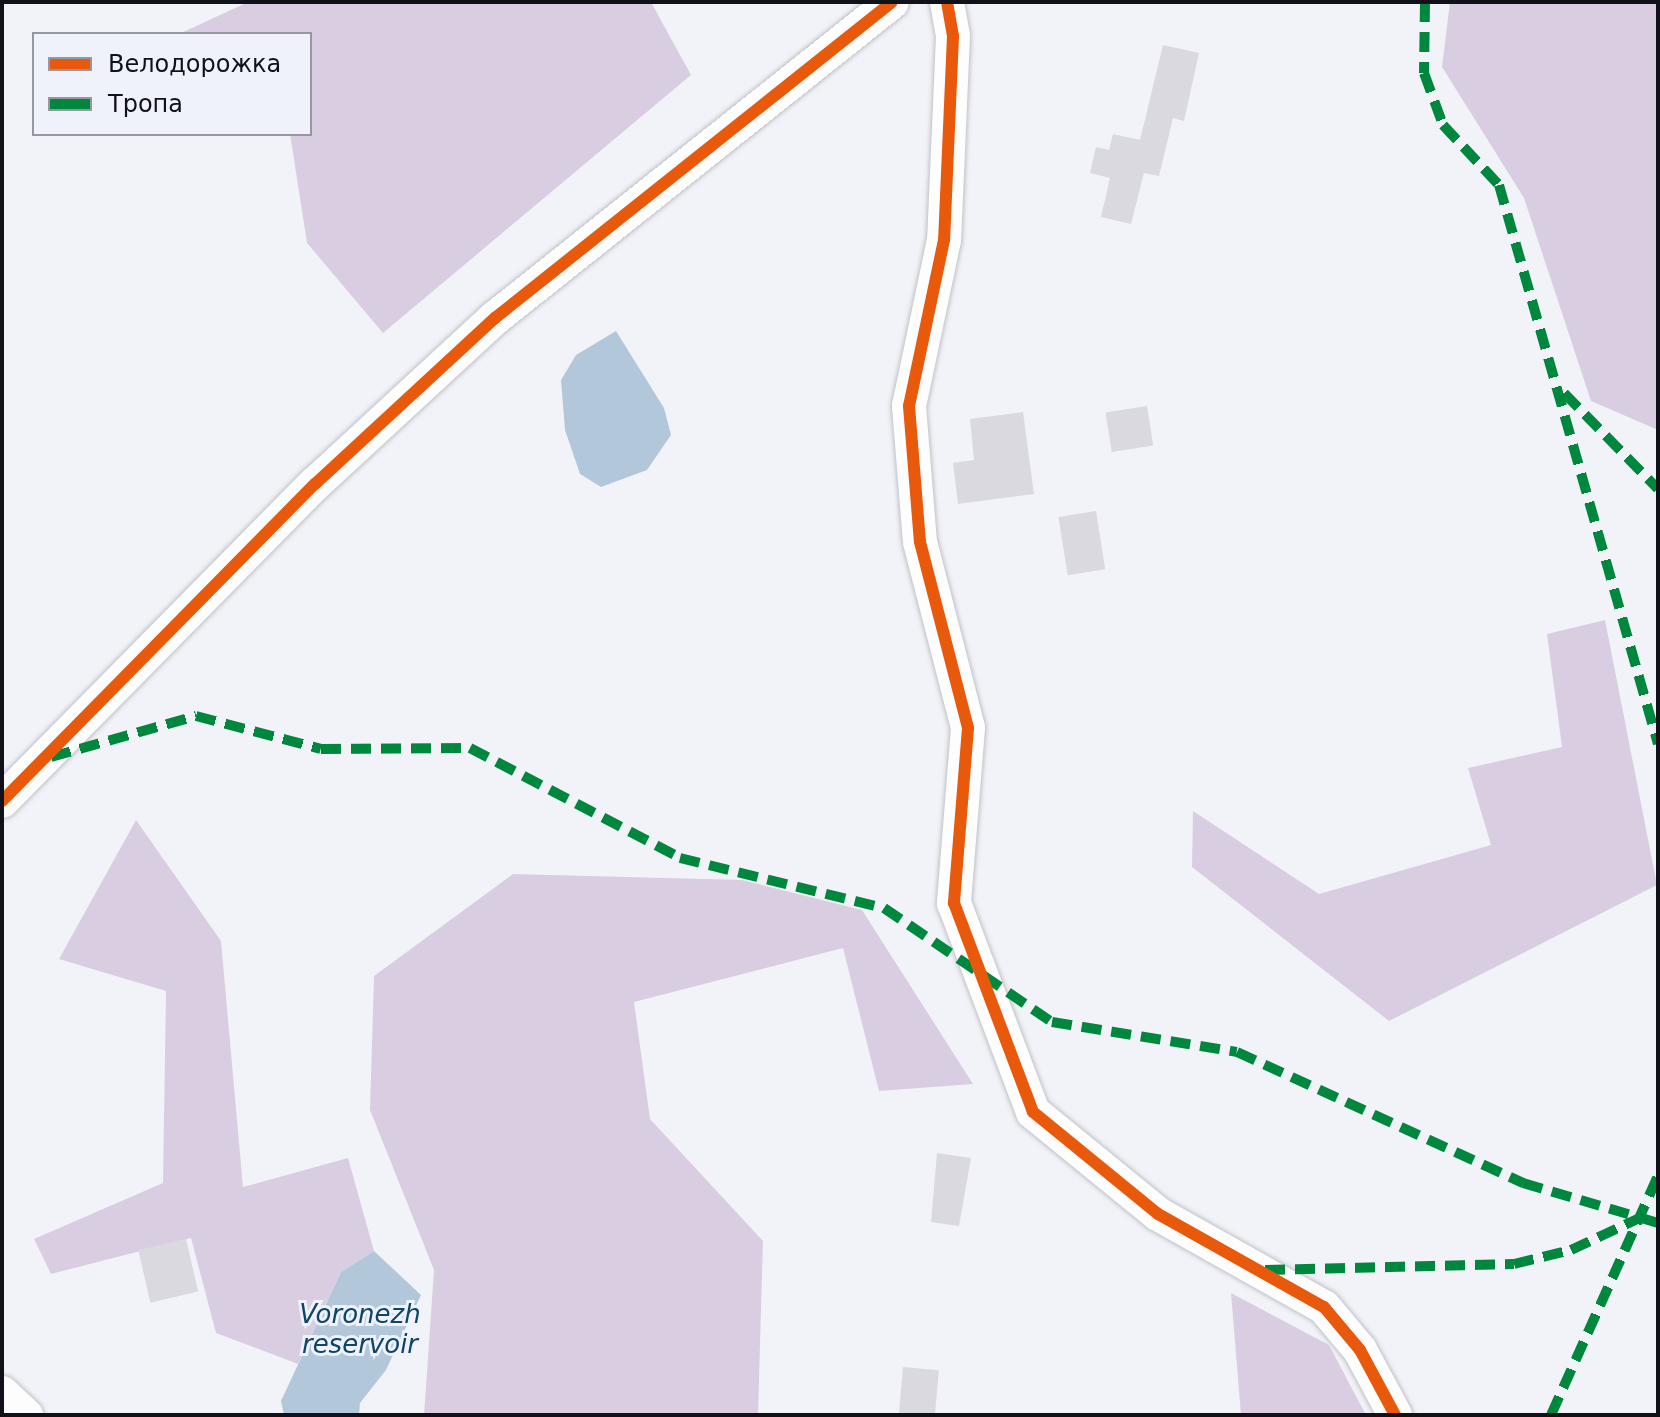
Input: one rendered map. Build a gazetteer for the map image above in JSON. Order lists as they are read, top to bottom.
{
  "water": ["Voronezh reservoir"],
  "legend": ["Велодорожка", "Тропа"]
}
